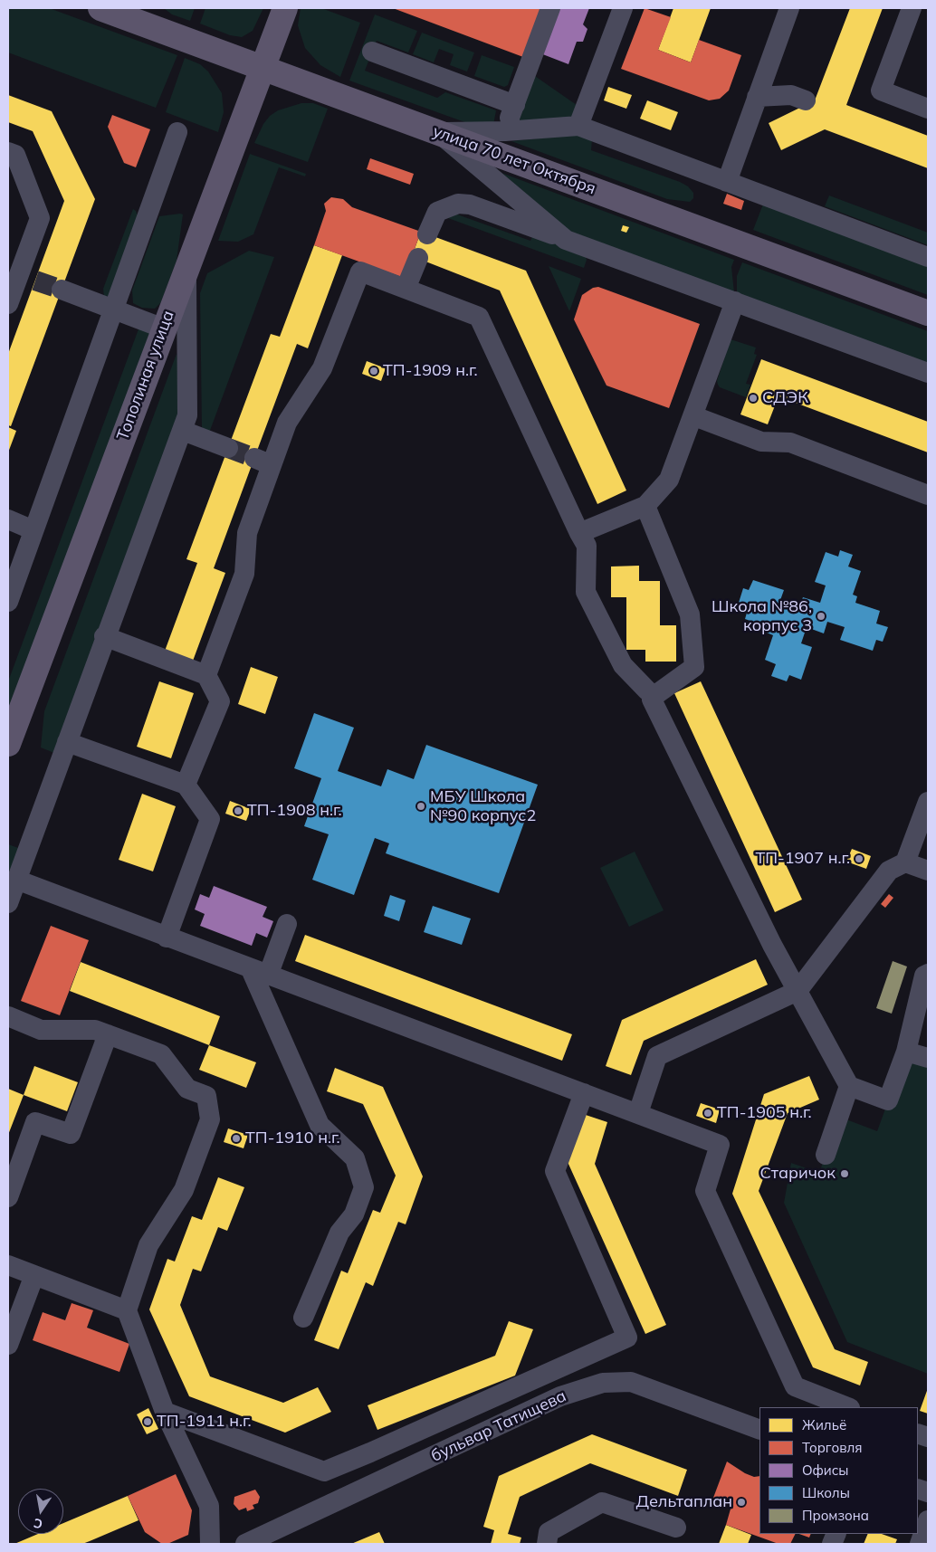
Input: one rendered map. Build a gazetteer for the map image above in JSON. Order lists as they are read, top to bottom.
{
  "streets": {
    "main road": ["улица 70 лет Октября", "Тополиная улица"],
    "street": ["бульвар Татищева"]
  },
  "crossings": [
    ["улица 70 лет Октября", "Тополиная улица"]
  ],
  "places": [
    "ТП-1909 н.г.",
    "СДЭК",
    "Школа №86, корпус 3",
    "МБУ Школа №90 корпус2",
    "ТП-1908 н.г.",
    "ТП-1907 н.г.",
    "ТП-1905 н.г.",
    "ТП-1910 н.г.",
    "Старичок",
    "ТП-1911 н.г.",
    "Дельтаплан"
  ],
  "legend": [
    "Жильё",
    "Торговля",
    "Офисы",
    "Школы",
    "Промзона"
  ],
  "north": "bottom"
}
